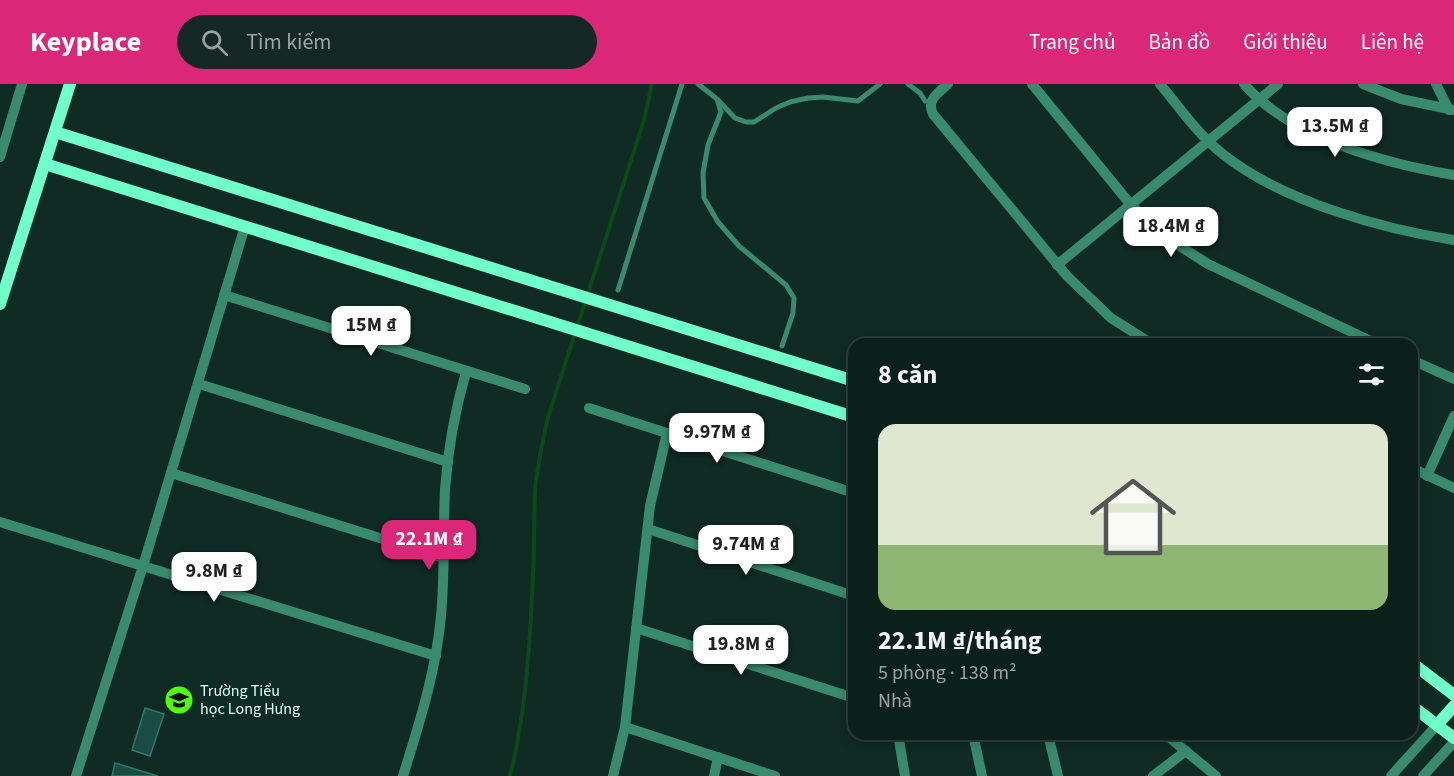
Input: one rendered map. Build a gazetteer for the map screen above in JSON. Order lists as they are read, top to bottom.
{
  "places": {
    "school or university": ["Trường Tiểu học Long Hưng"]
  },
  "page": {
    "header": "Keyplace",
    "search": "Tìm kiếm",
    "nav": [
      "Trang chủ",
      "Bản đồ",
      "Giới thiệu",
      "Liên hệ"
    ],
    "price": [
      "13.5M ₫",
      "18.4M ₫",
      "15M ₫",
      "9.97M ₫",
      "22.1M ₫",
      "9.74M ₫",
      "9.8M ₫",
      "19.8M ₫"
    ],
    "heading": "8 căn",
    "list": [
      {
        "name": "22.1M ₫/tháng",
        "note": "5 phòng · 138 m² · Nhà"
      }
    ]
  }
}
